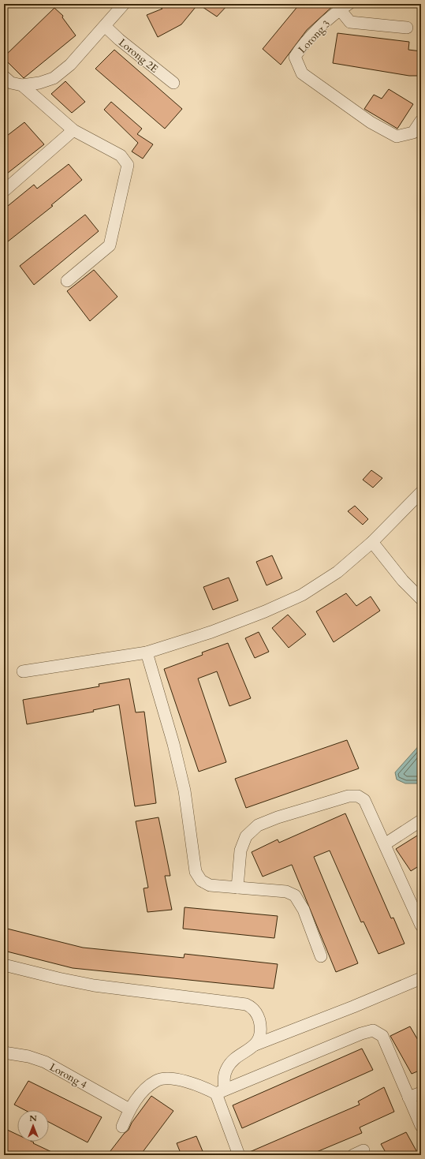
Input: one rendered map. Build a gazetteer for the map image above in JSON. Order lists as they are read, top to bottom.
{
  "streets": {
    "street": ["Lorong 3", "Lorong 2E", "Lorong 4"]
  },
  "north": "top"
}
